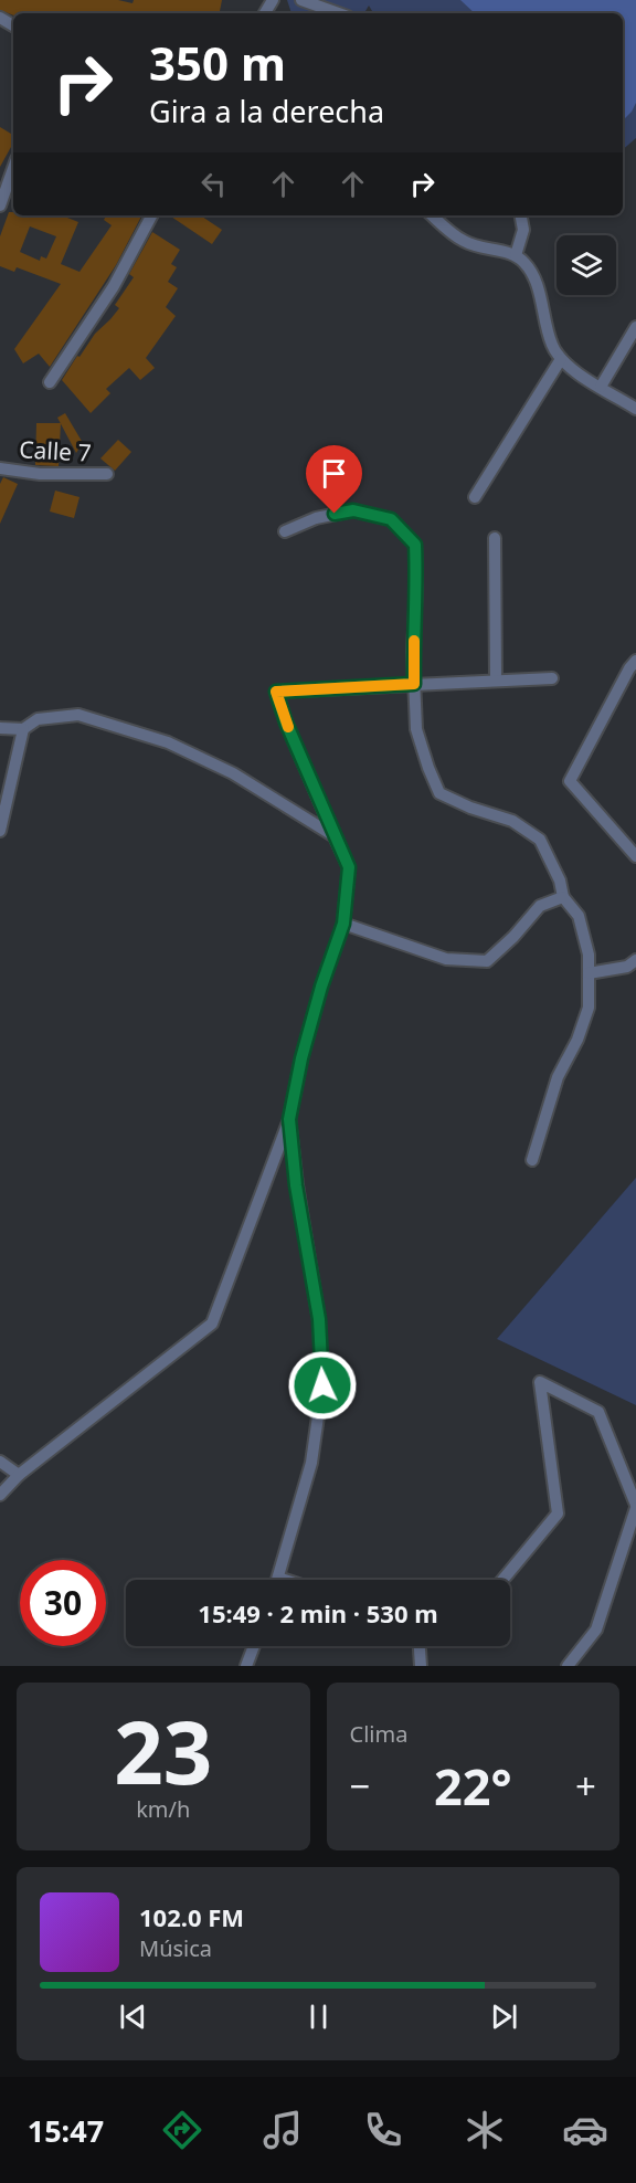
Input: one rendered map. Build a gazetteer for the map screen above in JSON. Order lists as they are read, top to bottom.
{
  "streets": {
    "street": ["Calle 7"]
  },
  "page": {
    "turn": ["350 m", "Gira a la derecha"],
    "limit": "30",
    "trip": "15:49 · 2 min · 530 m",
    "tile": [
      ["23", "km/h"],
      "Clima"
    ],
    "heat": ["−", "22°", "+"],
    "song": ["102.0 FM", "Música"],
    "tabs": "15:47"
  }
}
